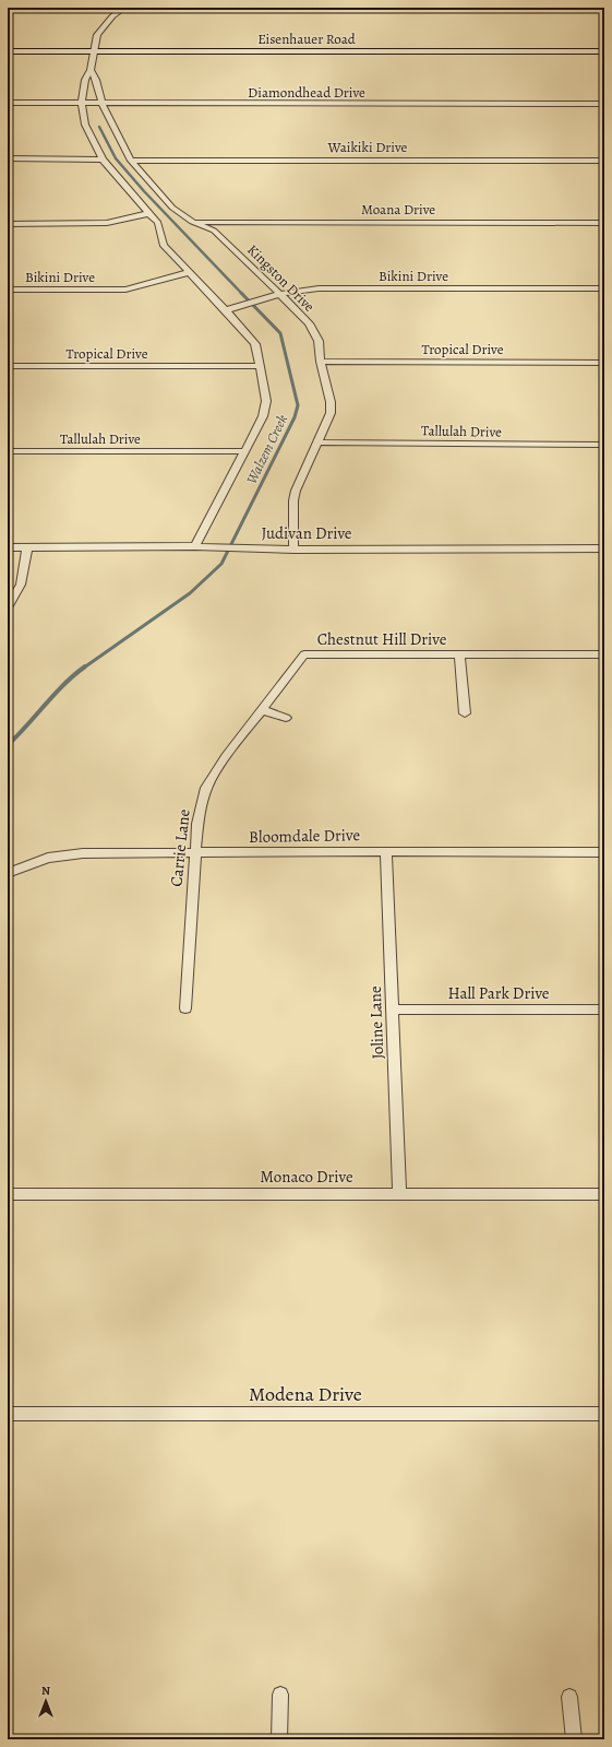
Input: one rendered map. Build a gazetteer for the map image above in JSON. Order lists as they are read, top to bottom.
{
  "streets": {
    "main road": ["Eisenhauer Road"],
    "street": [
      "Diamondhead Drive",
      "Waikiki Drive",
      "Moana Drive",
      "Bikini Drive",
      "Kingston Drive",
      "Tropical Drive",
      "Tallulah Drive",
      "Judivan Drive",
      "Chestnut Hill Drive",
      "Bloomdale Drive",
      "Carrie Lane",
      "Hall Park Drive",
      "Joline Lane",
      "Monaco Drive",
      "Modena Drive"
    ]
  },
  "crossings": [
    ["Diamondhead Drive", "Kingston Drive"],
    ["Waikiki Drive", "Kingston Drive"],
    ["Moana Drive", "Kingston Drive"],
    ["Bikini Drive", "Kingston Drive"],
    ["Kingston Drive", "Tropical Drive"],
    ["Kingston Drive", "Tallulah Drive"],
    ["Kingston Drive", "Judivan Drive"],
    ["Chestnut Hill Drive", "Carrie Lane"],
    ["Bloomdale Drive", "Carrie Lane"],
    ["Bloomdale Drive", "Joline Lane"],
    ["Hall Park Drive", "Joline Lane"],
    ["Joline Lane", "Monaco Drive"]
  ],
  "water": ["Walzem Creek"],
  "north": "top"
}
